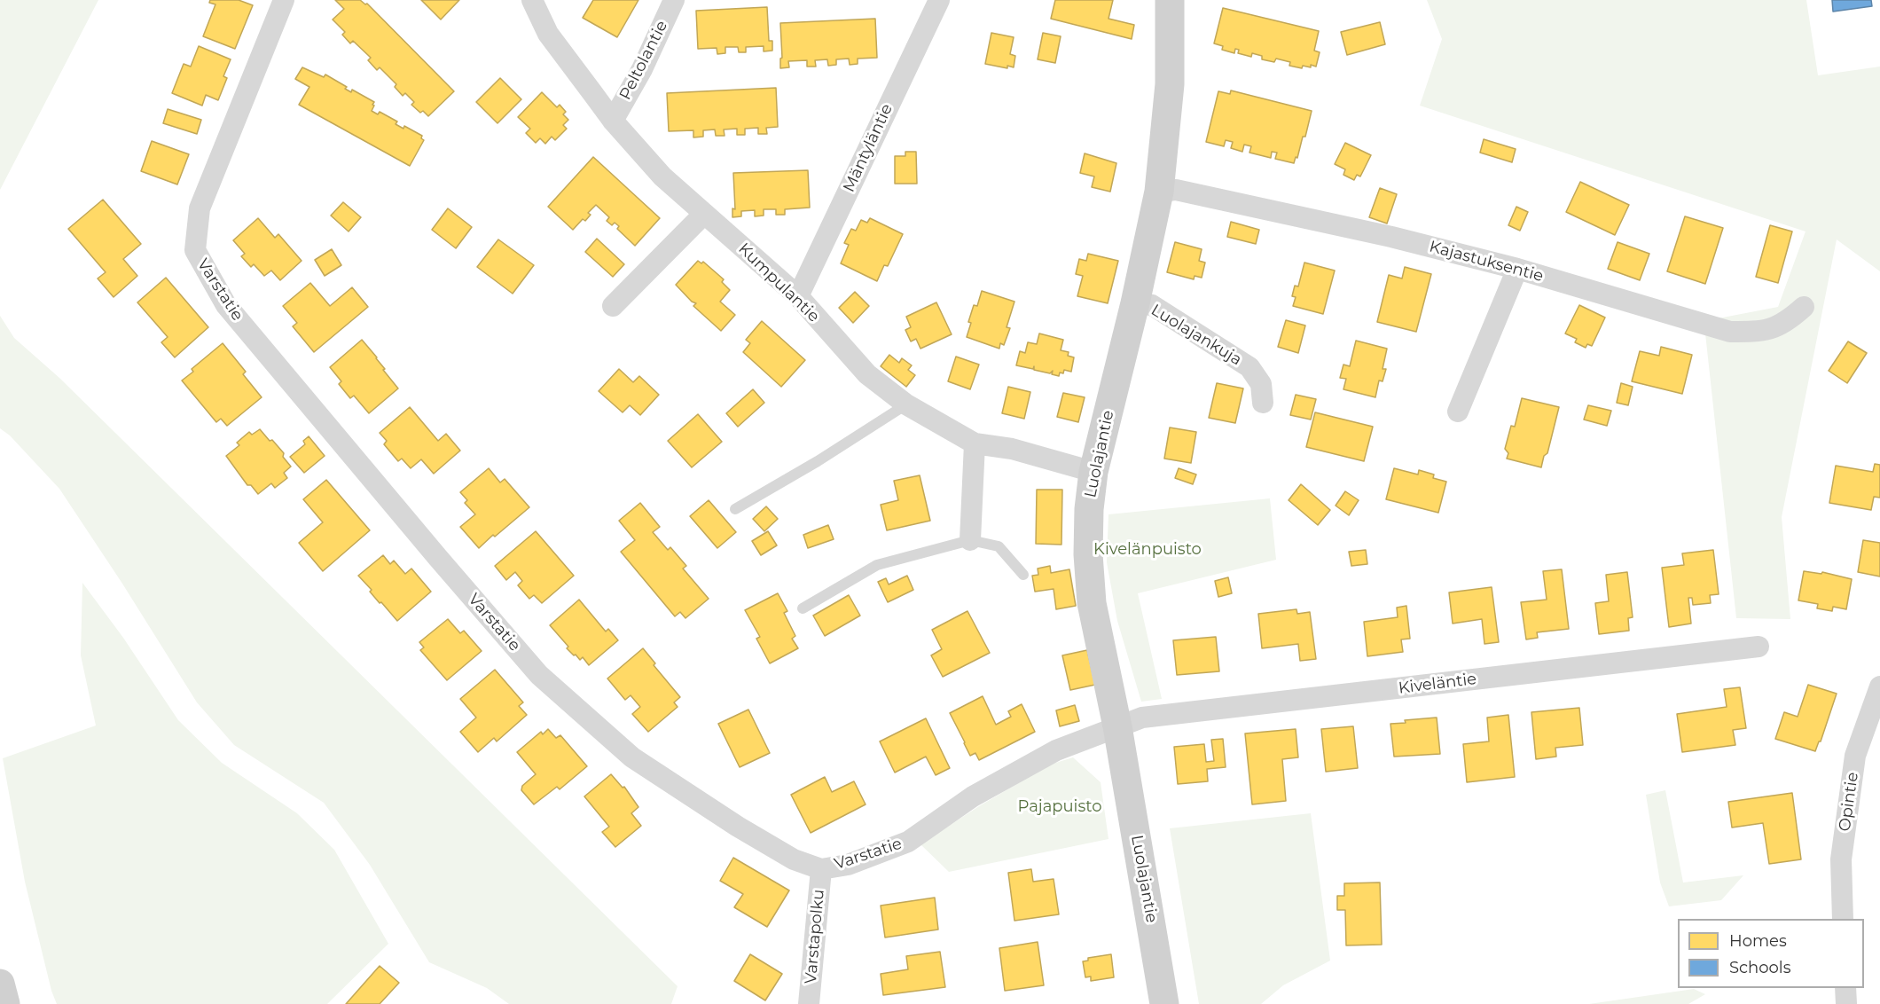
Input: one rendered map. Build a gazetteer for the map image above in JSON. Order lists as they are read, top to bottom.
{
  "streets": {
    "main road": ["Luolajantie"],
    "street": [
      "Peltolantie",
      "Mäntyläntie",
      "Kajastuksentie",
      "Kumpulantie",
      "Varstatie",
      "Luolajankuja",
      "Kiveläntie",
      "Opintie",
      "Varstapolku"
    ]
  },
  "crossings": [
    ["Peltolantie", "Kumpulantie"],
    ["Mäntyläntie", "Kumpulantie"],
    ["Kajastuksentie", "Luolajantie"],
    ["Kumpulantie", "Luolajantie"],
    ["Varstatie", "Luolajantie"],
    ["Varstatie", "Kiveläntie"],
    ["Varstatie", "Varstapolku"],
    ["Luolajankuja", "Luolajantie"],
    ["Luolajantie", "Kiveläntie"]
  ],
  "parks": ["Kivelänpuisto", "Pajapuisto"],
  "legend": ["Homes", "Schools"]
}
